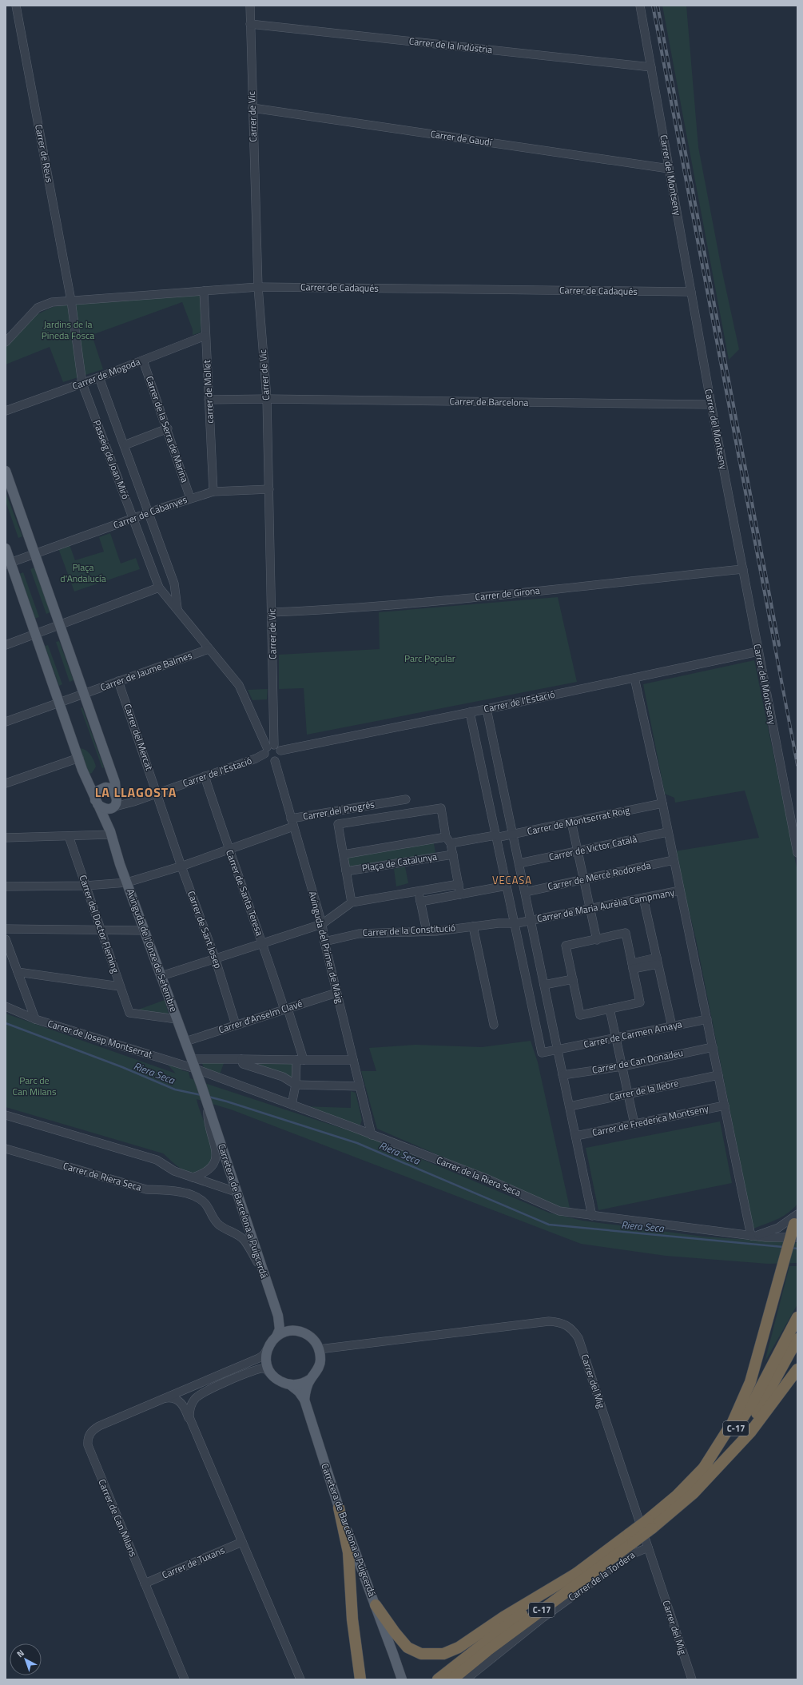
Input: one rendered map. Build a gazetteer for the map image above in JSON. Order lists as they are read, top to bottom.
{
  "streets": {
    "highway": ["C-17"],
    "main road": ["Avinguda de l'Onze de Setembre", "Carretera de Barcelona a Puigcerdá"],
    "street": [
      "Carrer de la Indústria",
      "Carrer de Vic",
      "Carrer de Gaudí",
      "Carrer de Reus",
      "Carrer del Montseny",
      "Carrer de Cadaqués",
      "Carrer de Mogoda",
      "carrer de Mollet",
      "Carrer de Barcelona",
      "Carrer de la Serra de Marina",
      "Passeig de Joan Miró",
      "Carrer de Cabanyes",
      "Carrer de Girona",
      "Carrer de Jaume Balmes",
      "Carrer de l'Estació",
      "Carrer del Mercat",
      "Carrer del Progrés",
      "Carrer de Montserrat Roig",
      "Carrer de Victor Català",
      "Plaça de Catalunya",
      "Carrer de Mercè Rodoreda",
      "Carrer de Santa Teresa",
      "Carrer de Maria Aurèlia Campmany",
      "Carrer del Doctor Fleming",
      "Carrer de Sant Josep",
      "Carrer de la Constitució",
      "Avinguda del Primer de Maig",
      "Carrer d'Anselm Clavé",
      "Carrer de Carmen Amaya",
      "Carrer de Josep Montserrat",
      "Carrer de Can Donadeu",
      "Carrer de la llebre",
      "Carrer de Frederica Montseny",
      "Carrer de Riera Seca",
      "Carrer de la Riera Seca",
      "Carrer del Mig",
      "Carrer de Can Milans",
      "Carrer de Tuxans",
      "Carrer de la Tordera"
    ]
  },
  "crossings": [
    ["Carrer de la Indústria", "Carrer de Vic"],
    ["Carrer de la Indústria", "Carrer del Montseny"],
    ["Carrer de Vic", "Carrer de Gaudí"],
    ["Carrer de Vic", "Carrer de Cadaqués"],
    ["Carrer de Vic", "Carrer de Barcelona"],
    ["Carrer de Vic", "Passeig de Joan Miró"],
    ["Carrer de Vic", "Carrer de Cabanyes"],
    ["Carrer de Vic", "Carrer de Girona"],
    ["Carrer de Vic", "Carrer de l'Estació"],
    ["Carrer de Gaudí", "Carrer del Montseny"],
    ["Carrer de Reus", "Carrer de Cadaqués"],
    ["Carrer de Reus", "Passeig de Joan Miró"],
    ["Carrer del Montseny", "Carrer de Cadaqués"],
    ["Carrer del Montseny", "Carrer de Barcelona"],
    ["Carrer del Montseny", "Carrer de Girona"],
    ["Carrer del Montseny", "Carrer de l'Estació"],
    ["Carrer de Cadaqués", "carrer de Mollet"],
    ["Carrer de Cadaqués", "Passeig de Joan Miró"],
    ["Carrer de Mogoda", "carrer de Mollet"],
    ["Carrer de Mogoda", "Carrer de la Serra de Marina"],
    ["Carrer de Mogoda", "Passeig de Joan Miró"],
    ["carrer de Mollet", "Carrer de Barcelona"],
    ["carrer de Mollet", "Carrer de Cabanyes"],
    ["Carrer de la Serra de Marina", "Carrer de Cabanyes"],
    ["Passeig de Joan Miró", "Carrer de Cabanyes"],
    ["Passeig de Joan Miró", "Carrer de Jaume Balmes"],
    ["Passeig de Joan Miró", "Carrer de l'Estació"],
    ["Carrer de Jaume Balmes", "Carrer del Mercat"],
    ["Carrer de l'Estació", "Carrer del Mercat"],
    ["Carrer de l'Estació", "Carrer de Santa Teresa"],
    ["Carrer de l'Estació", "Avinguda de l'Onze de Setembre"],
    ["Carrer del Mercat", "Carrer de Sant Josep"],
    ["Carrer del Progrés", "Plaça de Catalunya"],
    ["Carrer del Progrés", "Carrer de Santa Teresa"],
    ["Carrer del Progrés", "Carrer del Doctor Fleming"],
    ["Carrer del Progrés", "Carrer de Sant Josep"],
    ["Carrer del Progrés", "Avinguda del Primer de Maig"],
    ["Carrer del Progrés", "Avinguda de l'Onze de Setembre"],
    ["Carrer de Montserrat Roig", "Plaça de Catalunya"],
    ["Carrer de Santa Teresa", "Carrer d'Anselm Clavé"],
    ["Carrer de Santa Teresa", "Carrer de la Riera Seca"],
    ["Carrer de Maria Aurèlia Campmany", "Carrer de la Constitució"],
    ["Carrer de Maria Aurèlia Campmany", "Carrer de Carmen Amaya"],
    ["Carrer del Doctor Fleming", "Avinguda de l'Onze de Setembre"],
    ["Carrer de Sant Josep", "Carrer d'Anselm Clavé"],
    ["Carrer de la Constitució", "Avinguda del Primer de Maig"],
    ["Carrer de la Constitució", "Carrer de Carmen Amaya"],
    ["Avinguda del Primer de Maig", "Carrer d'Anselm Clavé"],
    ["Avinguda del Primer de Maig", "Carrer de la Riera Seca"],
    ["Avinguda de l'Onze de Setembre", "Carrer d'Anselm Clavé"],
    ["Avinguda de l'Onze de Setembre", "Carrer de Josep Montserrat"],
    ["Avinguda de l'Onze de Setembre", "Carrer de la Riera Seca"],
    ["Avinguda de l'Onze de Setembre", "Carretera de Barcelona a Puigcerdá"],
    ["Carrer de Josep Montserrat", "Carrer de la Riera Seca"],
    ["Carrer de Josep Montserrat", "Carretera de Barcelona a Puigcerdá"],
    ["Carrer de Riera Seca", "Carretera de Barcelona a Puigcerdá"],
    ["Carrer de la Riera Seca", "Carretera de Barcelona a Puigcerdá"],
    ["Carretera de Barcelona a Puigcerdá", "Carrer del Mig"],
    ["Carretera de Barcelona a Puigcerdá", "Carrer de Can Milans"],
    ["Carrer del Mig", "Carrer de Can Milans"],
    ["Carrer del Mig", "Carrer de la Tordera"],
    ["Carrer de Can Milans", "Carrer de Tuxans"]
  ],
  "districts": ["LA LLAGOSTA", "VECASA"],
  "water": ["Riera Seca"],
  "parks": [
    "Jardins de la Pineda Fosca",
    "Plaça d'Andalucía",
    "Parc Popular",
    "Parc de Can Milans"
  ],
  "north": "top left"
}
